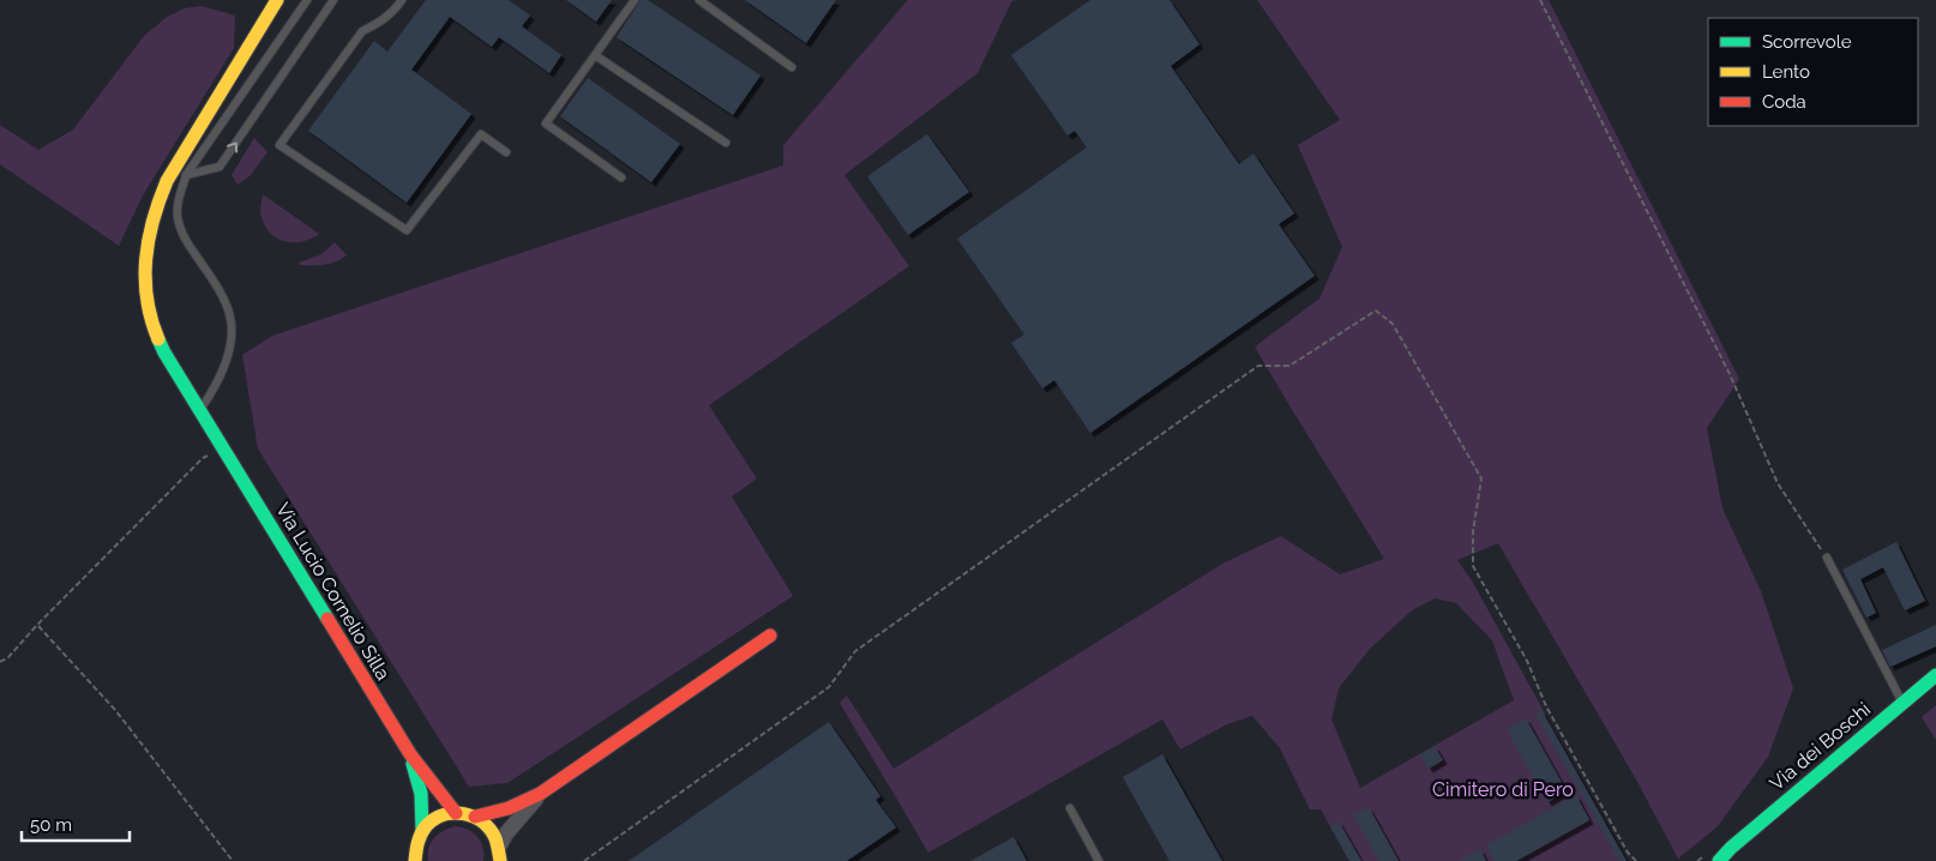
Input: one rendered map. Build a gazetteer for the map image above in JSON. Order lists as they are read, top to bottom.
{
  "streets": {
    "street": ["Via Lucio Cornelio Silla", "Via dei Boschi"]
  },
  "parks": ["Cimitero di Pero"],
  "legend": ["Scorrevole", "Lento", "Coda"],
  "scale_bar": "50 m"
}
